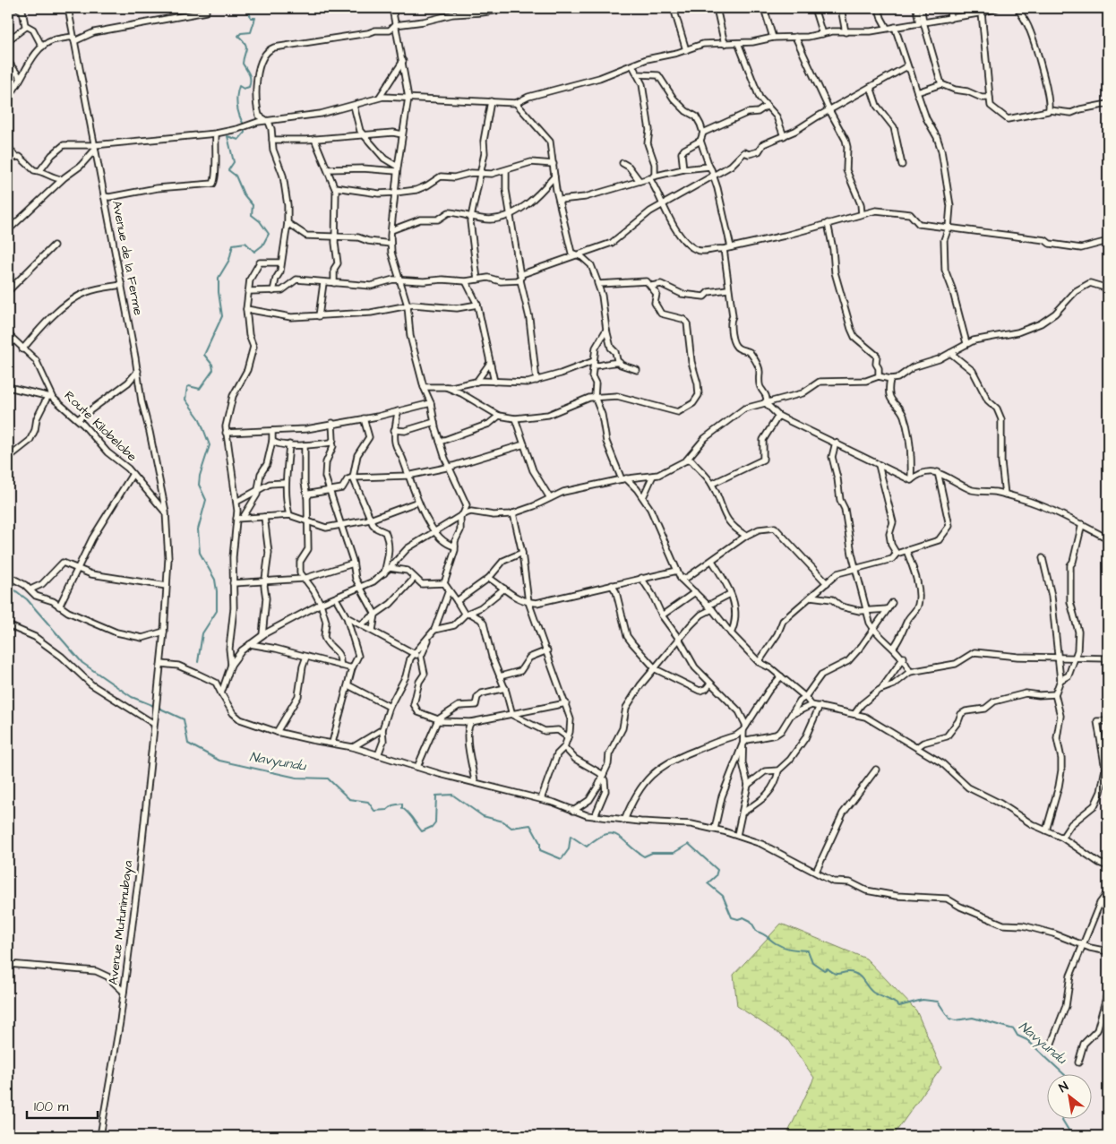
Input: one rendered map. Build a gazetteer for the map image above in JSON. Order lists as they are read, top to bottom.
{
  "streets": {
    "street": ["Avenue de la Ferme", "Route Kilobelobe", "Avenue Mutunimubaya"]
  },
  "crossings": [
    ["Avenue de la Ferme", "Route Kilobelobe"],
    ["Avenue de la Ferme", "Avenue Mutunimubaya"]
  ],
  "water": ["Navyundu"],
  "scale_bar": "100 m",
  "north": "top left"
}
